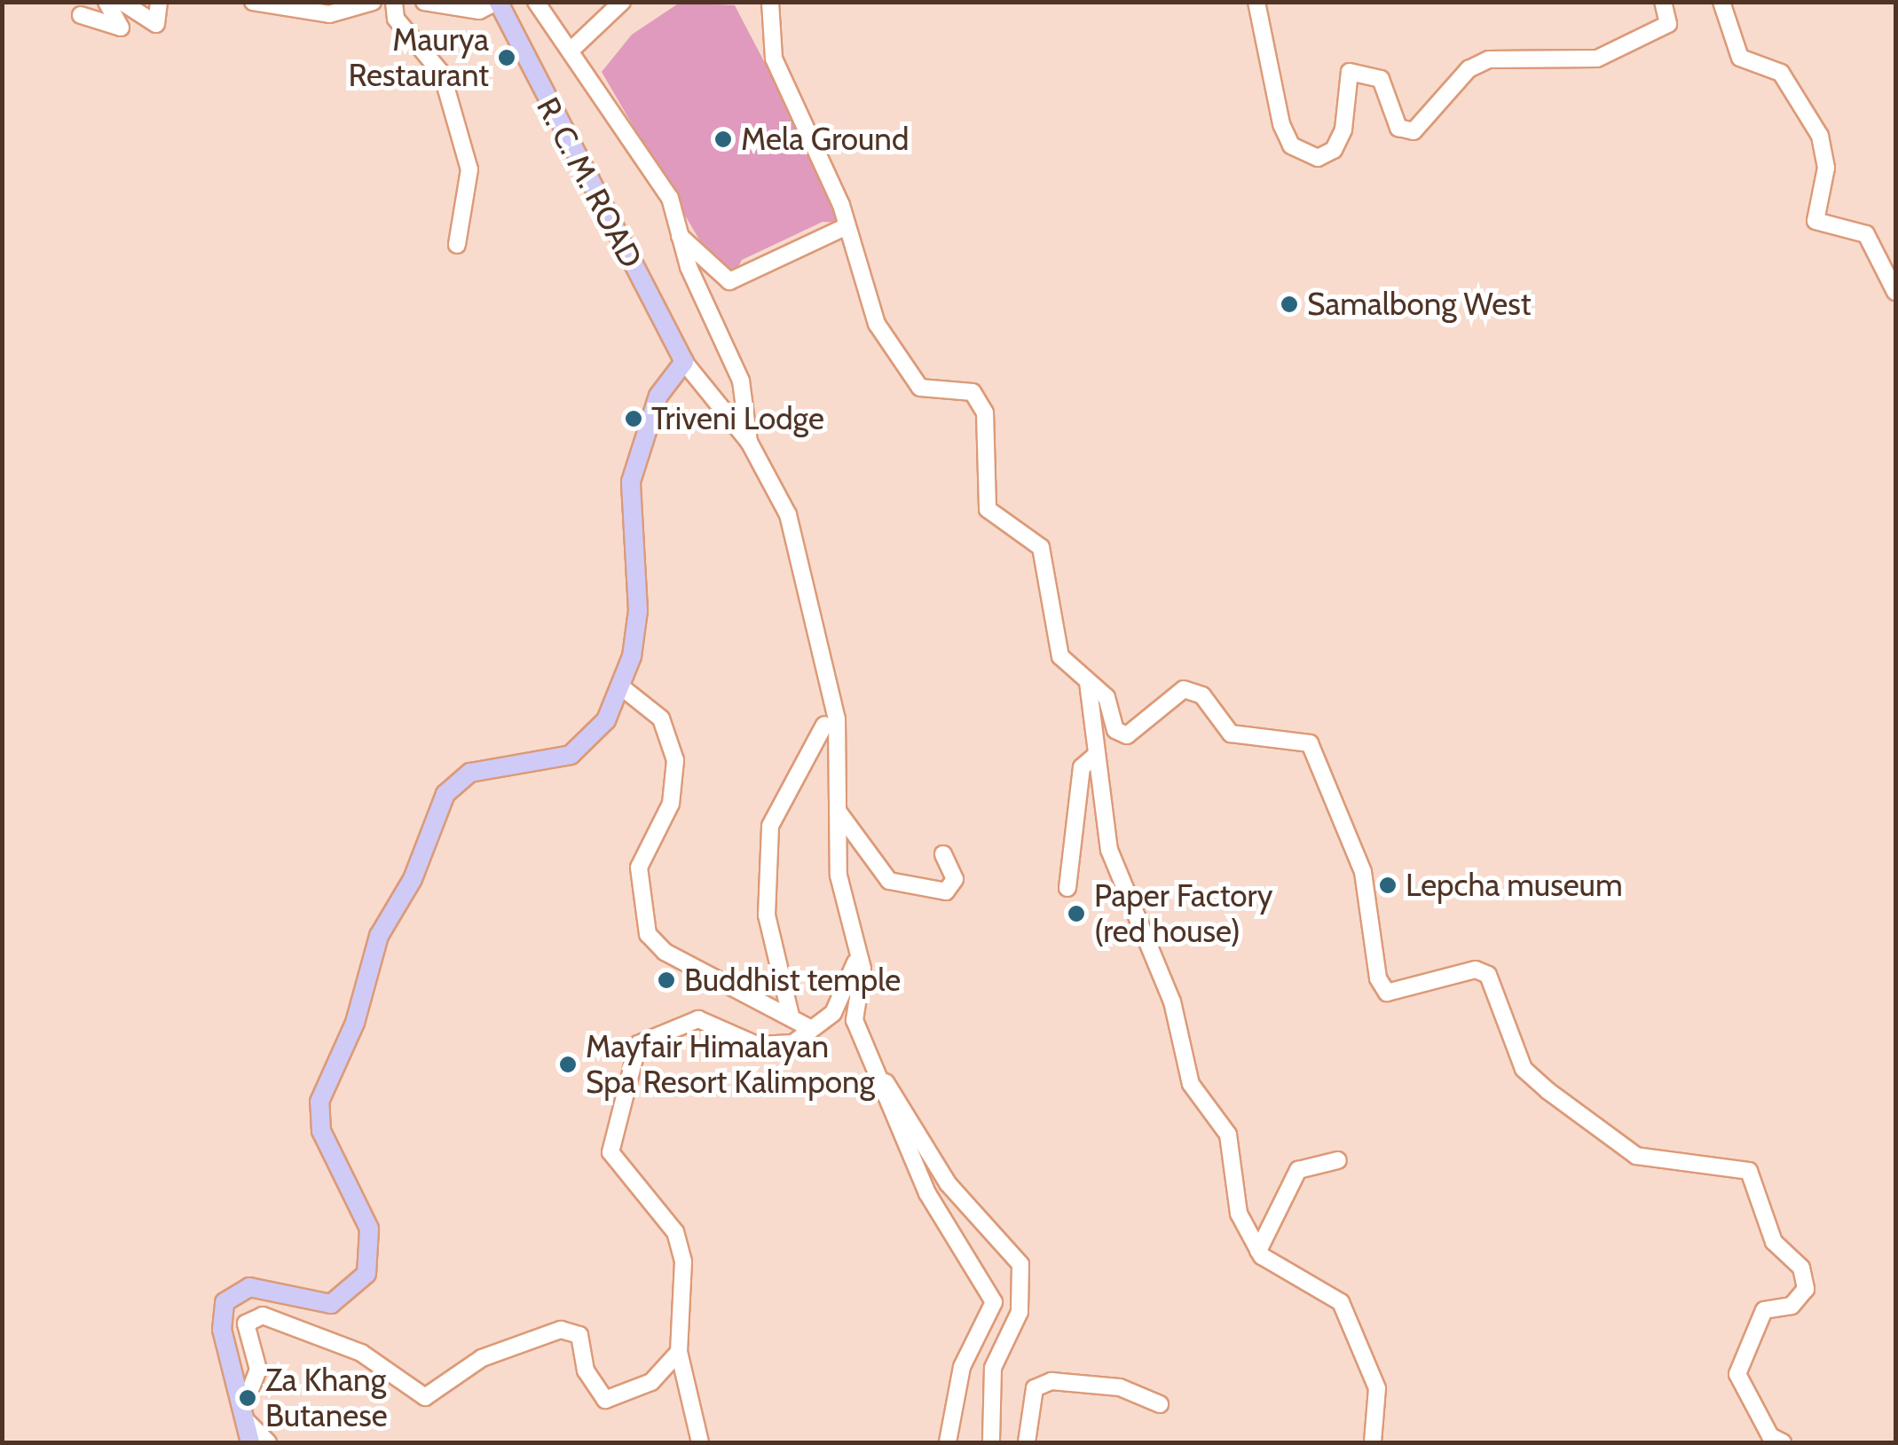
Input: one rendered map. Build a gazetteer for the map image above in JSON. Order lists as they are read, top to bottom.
{
  "streets": {
    "main road": ["R. C. M. ROAD"]
  },
  "places": [
    "Maurya Restaurant",
    "Mela Ground",
    "Samalbong West",
    "Triveni Lodge",
    "Lepcha museum",
    "Paper Factory (red house)",
    "Buddhist temple",
    "Mayfair Himalayan Spa Resort Kalimpong",
    "Za Khang Butanese"
  ]
}
